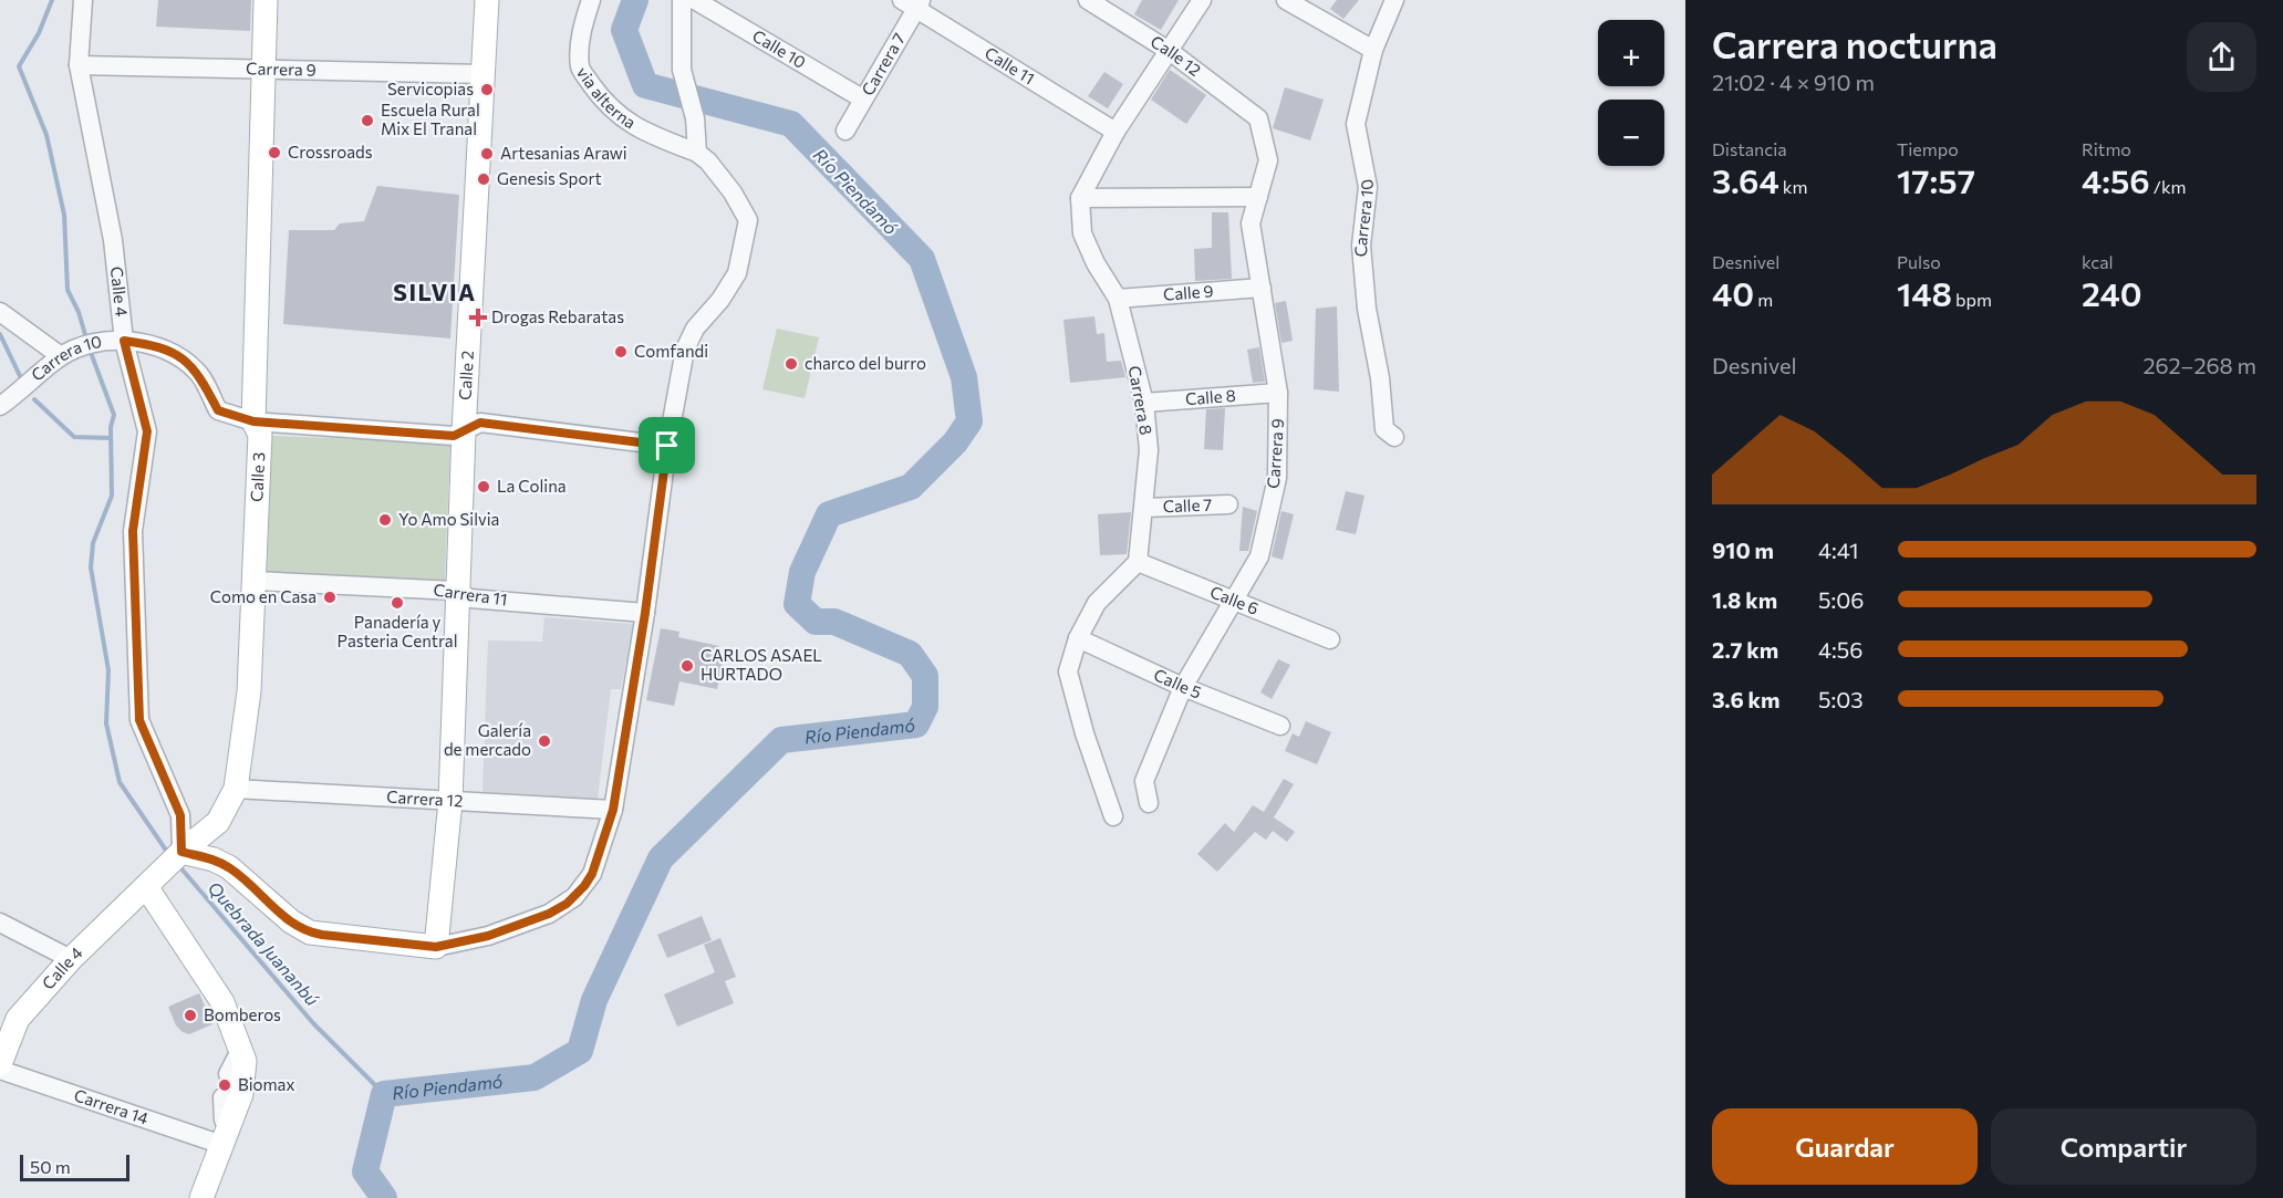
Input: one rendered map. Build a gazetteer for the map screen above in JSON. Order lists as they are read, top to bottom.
{
  "streets": {
    "main road": ["Calle 4", "Calle 2", "Calle 3"],
    "street": [
      "Calle 10",
      "Calle 12",
      "Carrera 7",
      "Calle 11",
      "Carrera 9",
      "via alterna",
      "Carrera 10",
      "Calle 9",
      "Calle 8",
      "Carrera 8",
      "Calle 7",
      "Carrera 11",
      "Calle 6",
      "Calle 5",
      "Carrera 12",
      "Carrera 14"
    ]
  },
  "crossings": [
    ["Calle 10", "Carrera 7"],
    ["Calle 12", "Carrera 9"],
    ["Carrera 7", "Calle 11"],
    ["Carrera 9", "Calle 4"],
    ["Carrera 9", "Calle 9"],
    ["Carrera 9", "Calle 2"],
    ["Carrera 9", "Calle 8"],
    ["Carrera 9", "Calle 3"],
    ["Carrera 9", "Calle 6"],
    ["Carrera 9", "Calle 5"],
    ["Carrera 10", "Calle 4"],
    ["Carrera 10", "Calle 2"],
    ["Carrera 10", "Calle 3"],
    ["Calle 4", "Calle 3"],
    ["Calle 9", "Carrera 8"],
    ["Calle 2", "Carrera 11"],
    ["Calle 2", "Carrera 12"],
    ["Calle 8", "Carrera 8"],
    ["Carrera 8", "Calle 7"],
    ["Carrera 8", "Calle 6"],
    ["Calle 3", "Carrera 11"],
    ["Calle 3", "Carrera 12"]
  ],
  "districts": ["SILVIA"],
  "water": ["Río Piendamó", "Quebrada Juananbú"],
  "places": {
    "other": [
      "Servicopias",
      "Escuela Rural Mix El Tranal",
      "Crossroads",
      "Artesanias Arawi",
      "Genesis Sport",
      "Comfandi",
      "charco del burro",
      "La Colina",
      "Yo Amo Silvia",
      "Como en Casa",
      "Panadería y Pasteria Central",
      "CARLOS ASAEL HURTADO",
      "Galería de mercado",
      "Bomberos",
      "Biomax"
    ],
    "health": ["Drogas Rebaratas"]
  },
  "scale_bar": "50 m",
  "page": {
    "heading": ["Carrera nocturna", "21:02 · 4 × 910 m"],
    "map_buttons": ["+", "−"],
    "stats": [
      ["Distancia", "3.64 km"],
      ["Tiempo", "17:57"],
      ["Ritmo", "4:56 /km"],
      ["Desnivel", "40 m"],
      ["Pulso", "148 bpm"],
      ["kcal", "240"]
    ],
    "chart": ["Desnivel", "262–268 m"],
    "list": [
      {
        "name": "910 m",
        "note": "4:41"
      },
      {
        "name": "1.8 km",
        "note": "5:06"
      },
      {
        "name": "2.7 km",
        "note": "4:56"
      },
      {
        "name": "3.6 km",
        "note": "5:03"
      }
    ],
    "buttons": ["Guardar", "Compartir"],
    "scale": "50 m"
  }
}
